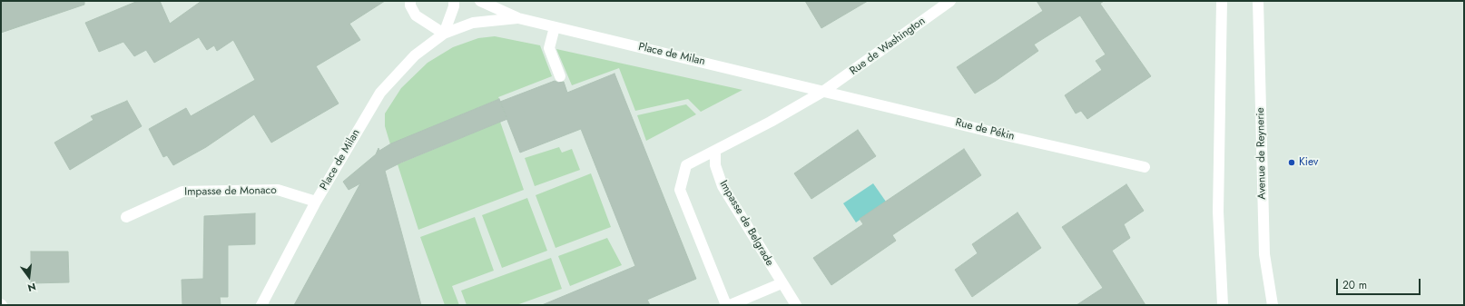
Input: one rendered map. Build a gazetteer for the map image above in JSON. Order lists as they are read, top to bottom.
{
  "streets": {
    "street": [
      "Rue de Washington",
      "Place de Milan",
      "Rue de Pékin",
      "Avenue de Reynerie",
      "Impasse de Monaco",
      "Impasse de Belgrade"
    ]
  },
  "crossings": [
    ["Rue de Washington", "Place de Milan"],
    ["Rue de Washington", "Rue de Pékin"],
    ["Place de Milan", "Rue de Pékin"],
    ["Place de Milan", "Impasse de Monaco"]
  ],
  "places": ["Kiev"],
  "scale_bar": "20 m",
  "north": "bottom"
}
